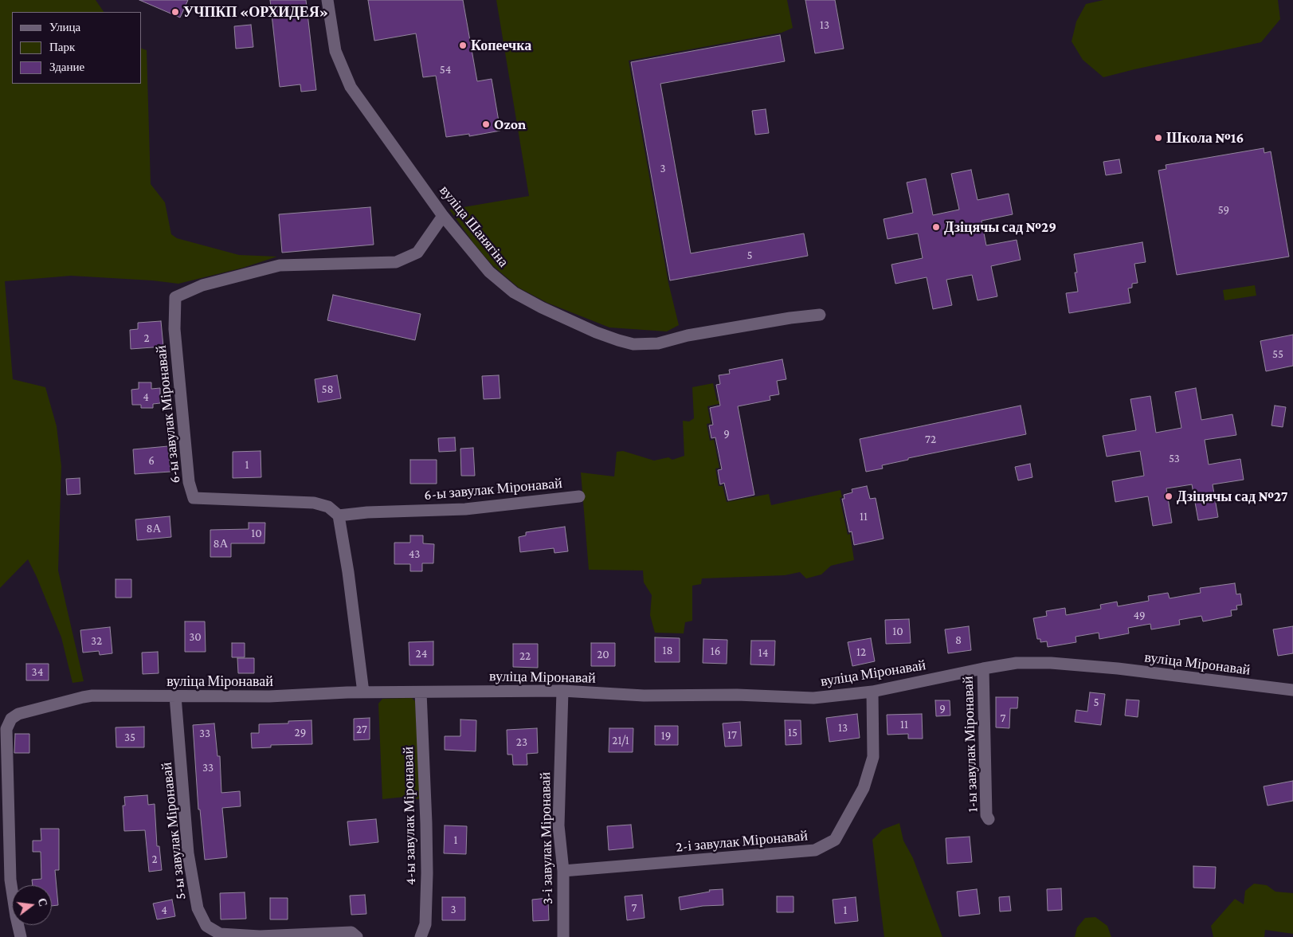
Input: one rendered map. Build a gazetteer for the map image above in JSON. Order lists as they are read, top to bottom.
{
  "streets": {
    "street": [
      "вуліца Шанягіна",
      "6-ы завулак Міронавай",
      "вуліца Міронавай",
      "1-ы завулак Міронавай",
      "4-ы завулак Міронавай",
      "5-ы завулак Міронавай",
      "3-і завулак Міронавай",
      "2-і завулак Міронавай"
    ]
  },
  "crossings": [
    ["вуліца Шанягіна", "6-ы завулак Міронавай"],
    ["вуліца Міронавай", "1-ы завулак Міронавай"],
    ["вуліца Міронавай", "4-ы завулак Міронавай"],
    ["вуліца Міронавай", "5-ы завулак Міронавай"],
    ["вуліца Міронавай", "3-і завулак Міронавай"],
    ["вуліца Міронавай", "2-і завулак Міронавай"],
    ["3-і завулак Міронавай", "2-і завулак Міронавай"]
  ],
  "places": [
    "УЧПКП «ОРХИДЕЯ»",
    "Копеечка",
    "Ozon",
    "Школа №16",
    "Дзіцячы сад №29",
    "Дзіцячы сад №27"
  ],
  "house_numbers": [
    "13",
    "54",
    "3",
    "59",
    "5",
    "2",
    "55",
    "58",
    "4",
    "9",
    "72",
    "53",
    "6",
    "1",
    "11",
    "8А",
    "10",
    "8А",
    "43",
    "49",
    "10",
    "30",
    "8",
    "32",
    "18",
    "16",
    "12",
    "14",
    "24",
    "20",
    "22",
    "34",
    "5",
    "9",
    "7",
    "11",
    "13",
    "27",
    "29",
    "15",
    "33",
    "17",
    "19",
    "35",
    "21/1",
    "23",
    "33",
    "1",
    "2",
    "7",
    "3",
    "4",
    "1"
  ],
  "legend": ["Улица", "Парк", "Здание"],
  "north": "right"
}
